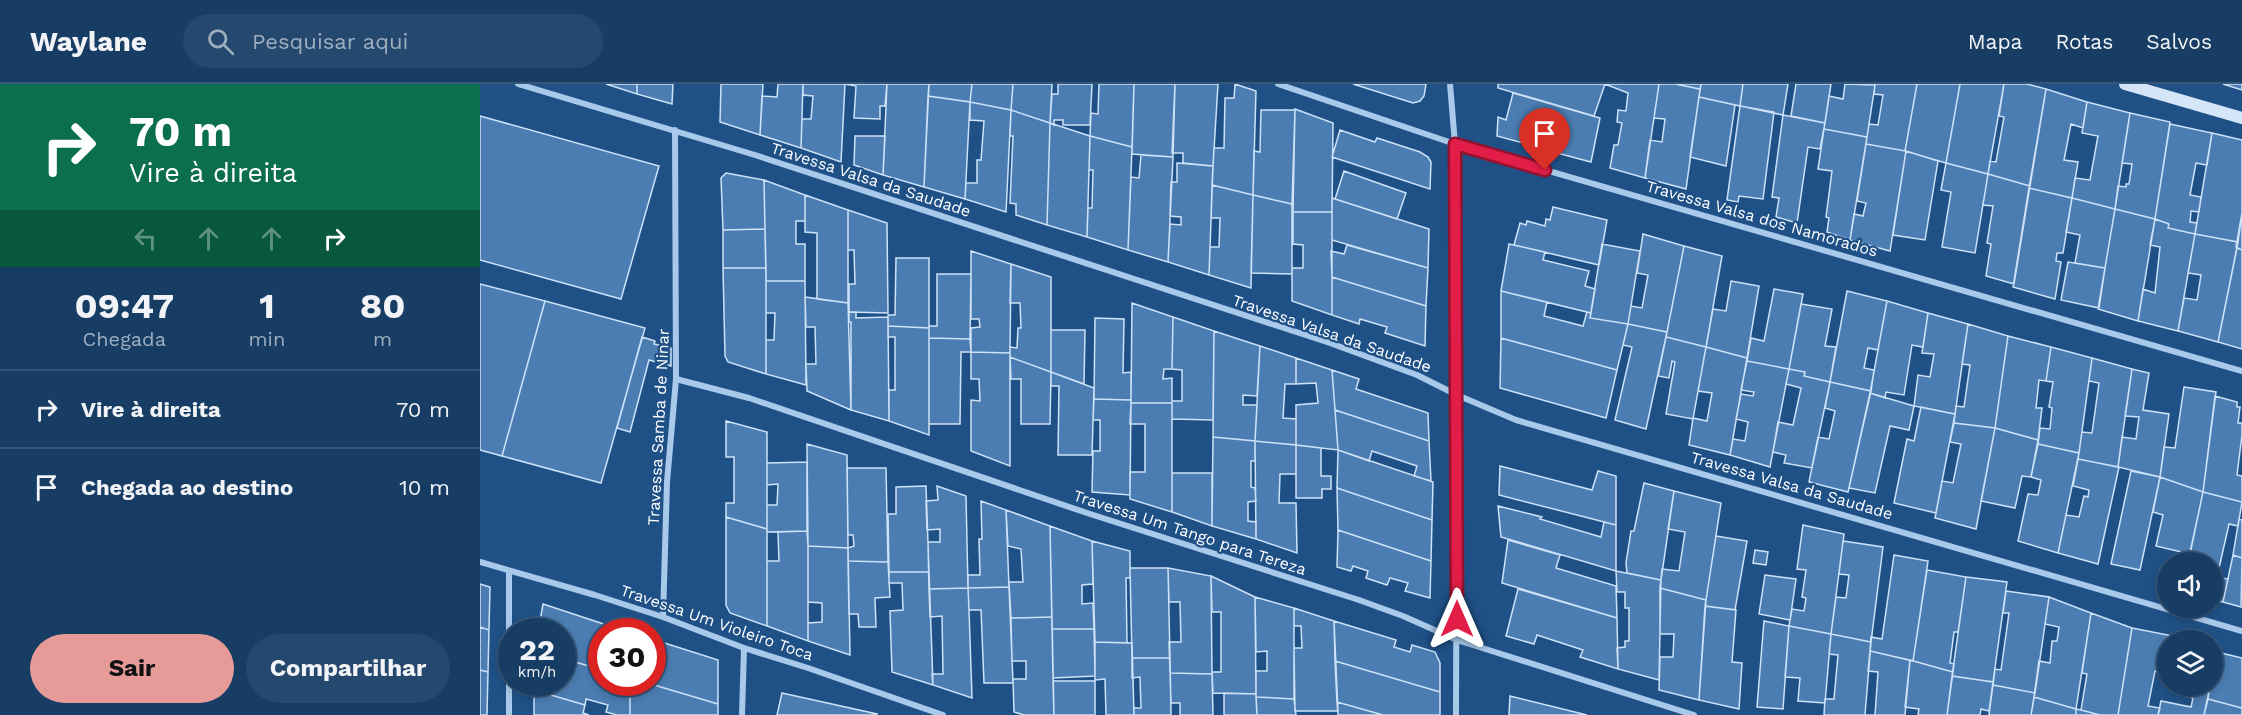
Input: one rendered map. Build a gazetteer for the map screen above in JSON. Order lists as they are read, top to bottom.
{
  "streets": {
    "street": [
      "Travessa Valsa da Saudade",
      "Travessa Valsa dos Namorados",
      "Travessa Samba de Ninar",
      "Travessa Um Tango para Tereza",
      "Travessa Um Violeiro Toca"
    ]
  },
  "crossings": [
    ["Travessa Valsa da Saudade", "Travessa Samba de Ninar"],
    ["Travessa Samba de Ninar", "Travessa Um Tango para Tereza"],
    ["Travessa Samba de Ninar", "Travessa Um Violeiro Toca"]
  ],
  "page": {
    "header": "Waylane",
    "search": "Pesquisar aqui",
    "nav": ["Mapa", "Rotas", "Salvos"],
    "turn": ["70 m", "Vire à direita"],
    "eta": [
      "09:47",
      "Chegada",
      "1",
      "min",
      "80",
      "m"
    ],
    "list": [
      {
        "name": "Vire à direita",
        "value": "70 m"
      },
      {
        "name": "Chegada ao destino",
        "value": "10 m"
      }
    ],
    "speed": "22 km/h",
    "limit": "30",
    "buttons": ["Sair", "Compartilhar"]
  }
}
